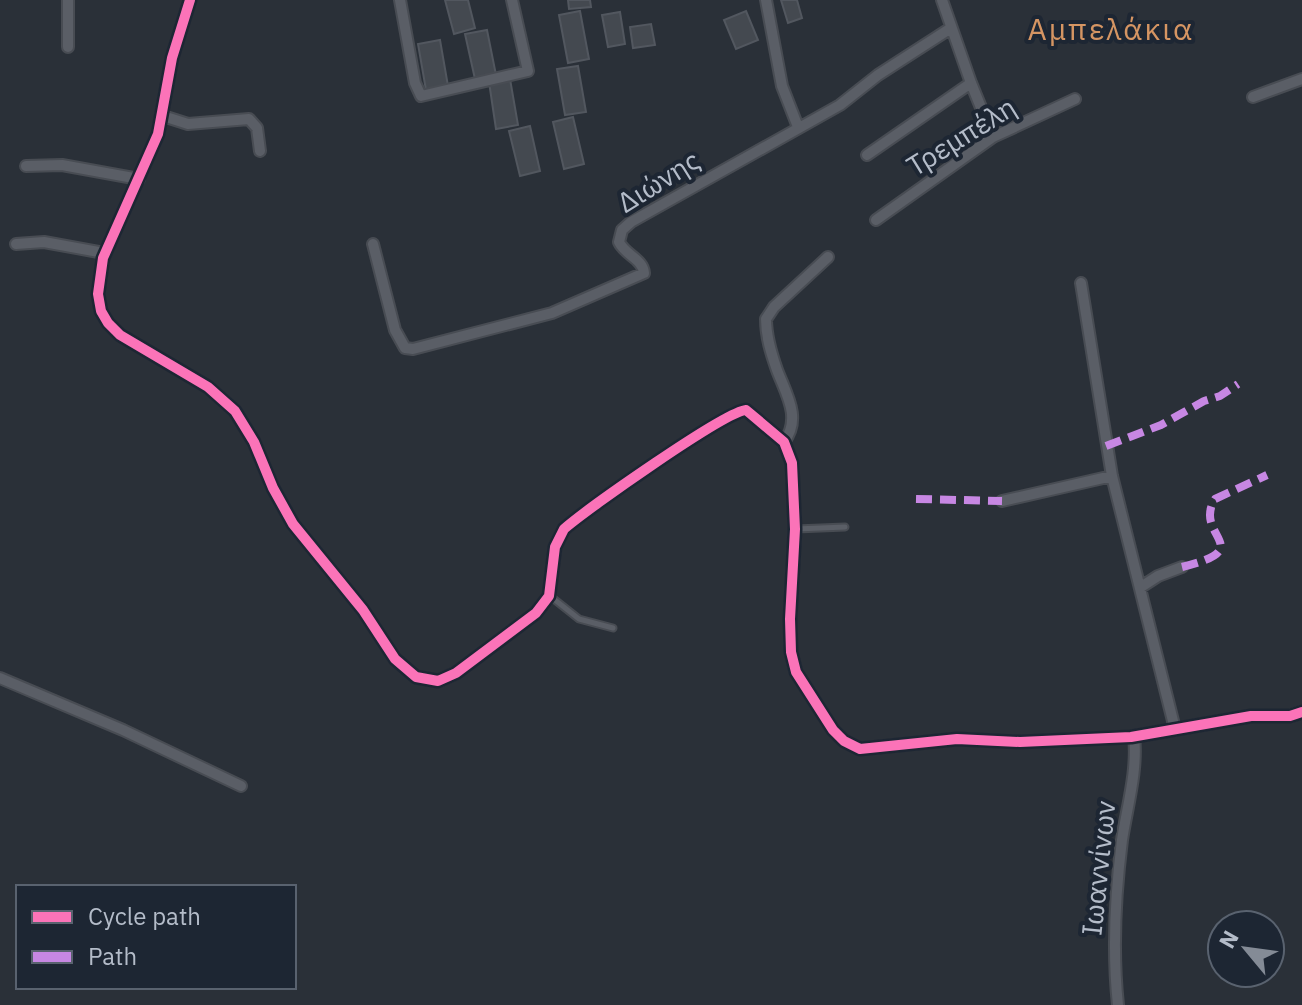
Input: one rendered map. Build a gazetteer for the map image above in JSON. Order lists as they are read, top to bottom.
{
  "streets": {
    "street": ["Τρεμπέλη", "Διώνης", "Ιωαννίνων"]
  },
  "districts": ["Αμπελάκια"],
  "legend": ["Cycle path", "Path"],
  "north": "top left"
}
